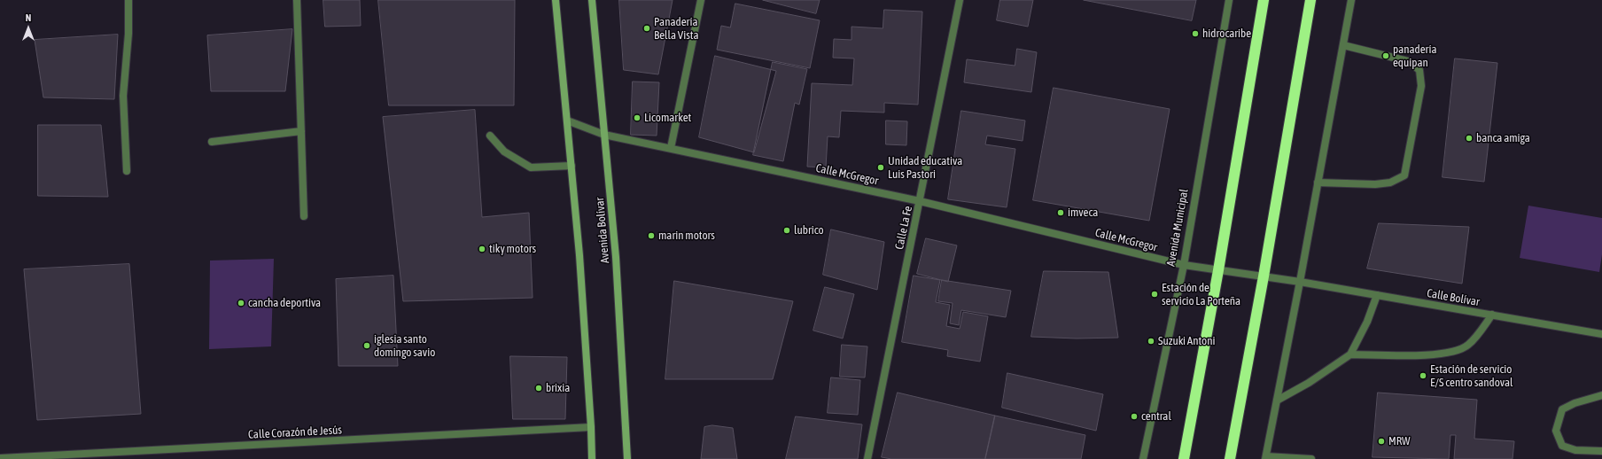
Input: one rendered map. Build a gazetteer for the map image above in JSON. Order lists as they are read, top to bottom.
{
  "streets": {
    "street": [
      "Calle McGregor",
      "Calle La Fe",
      "Avenida Municipal",
      "Avenida Bolívar",
      "Calle Bolívar",
      "Calle Corazón de Jesús"
    ]
  },
  "crossings": [
    ["Calle McGregor", "Calle La Fe"],
    ["Calle McGregor", "Avenida Municipal"],
    ["Calle McGregor", "Avenida Bolívar"],
    ["Calle McGregor", "Calle Bolívar"]
  ],
  "places": [
    "Panadería Bella Vista",
    "hidrocaribe",
    "panadería equipan",
    "Licomarket",
    "banca amiga",
    "Unidad educativa Luis Pastori",
    "imveca",
    "lubrico",
    "marin motors",
    "tiky motors",
    "Estación de servicio La Porteña",
    "cancha deportiva",
    "Suzuki Antoni",
    "iglesia santo domingo savio",
    "Estación de servicio E/S centro sandoval",
    "brixia",
    "central",
    "MRW"
  ],
  "north": "top"
}
